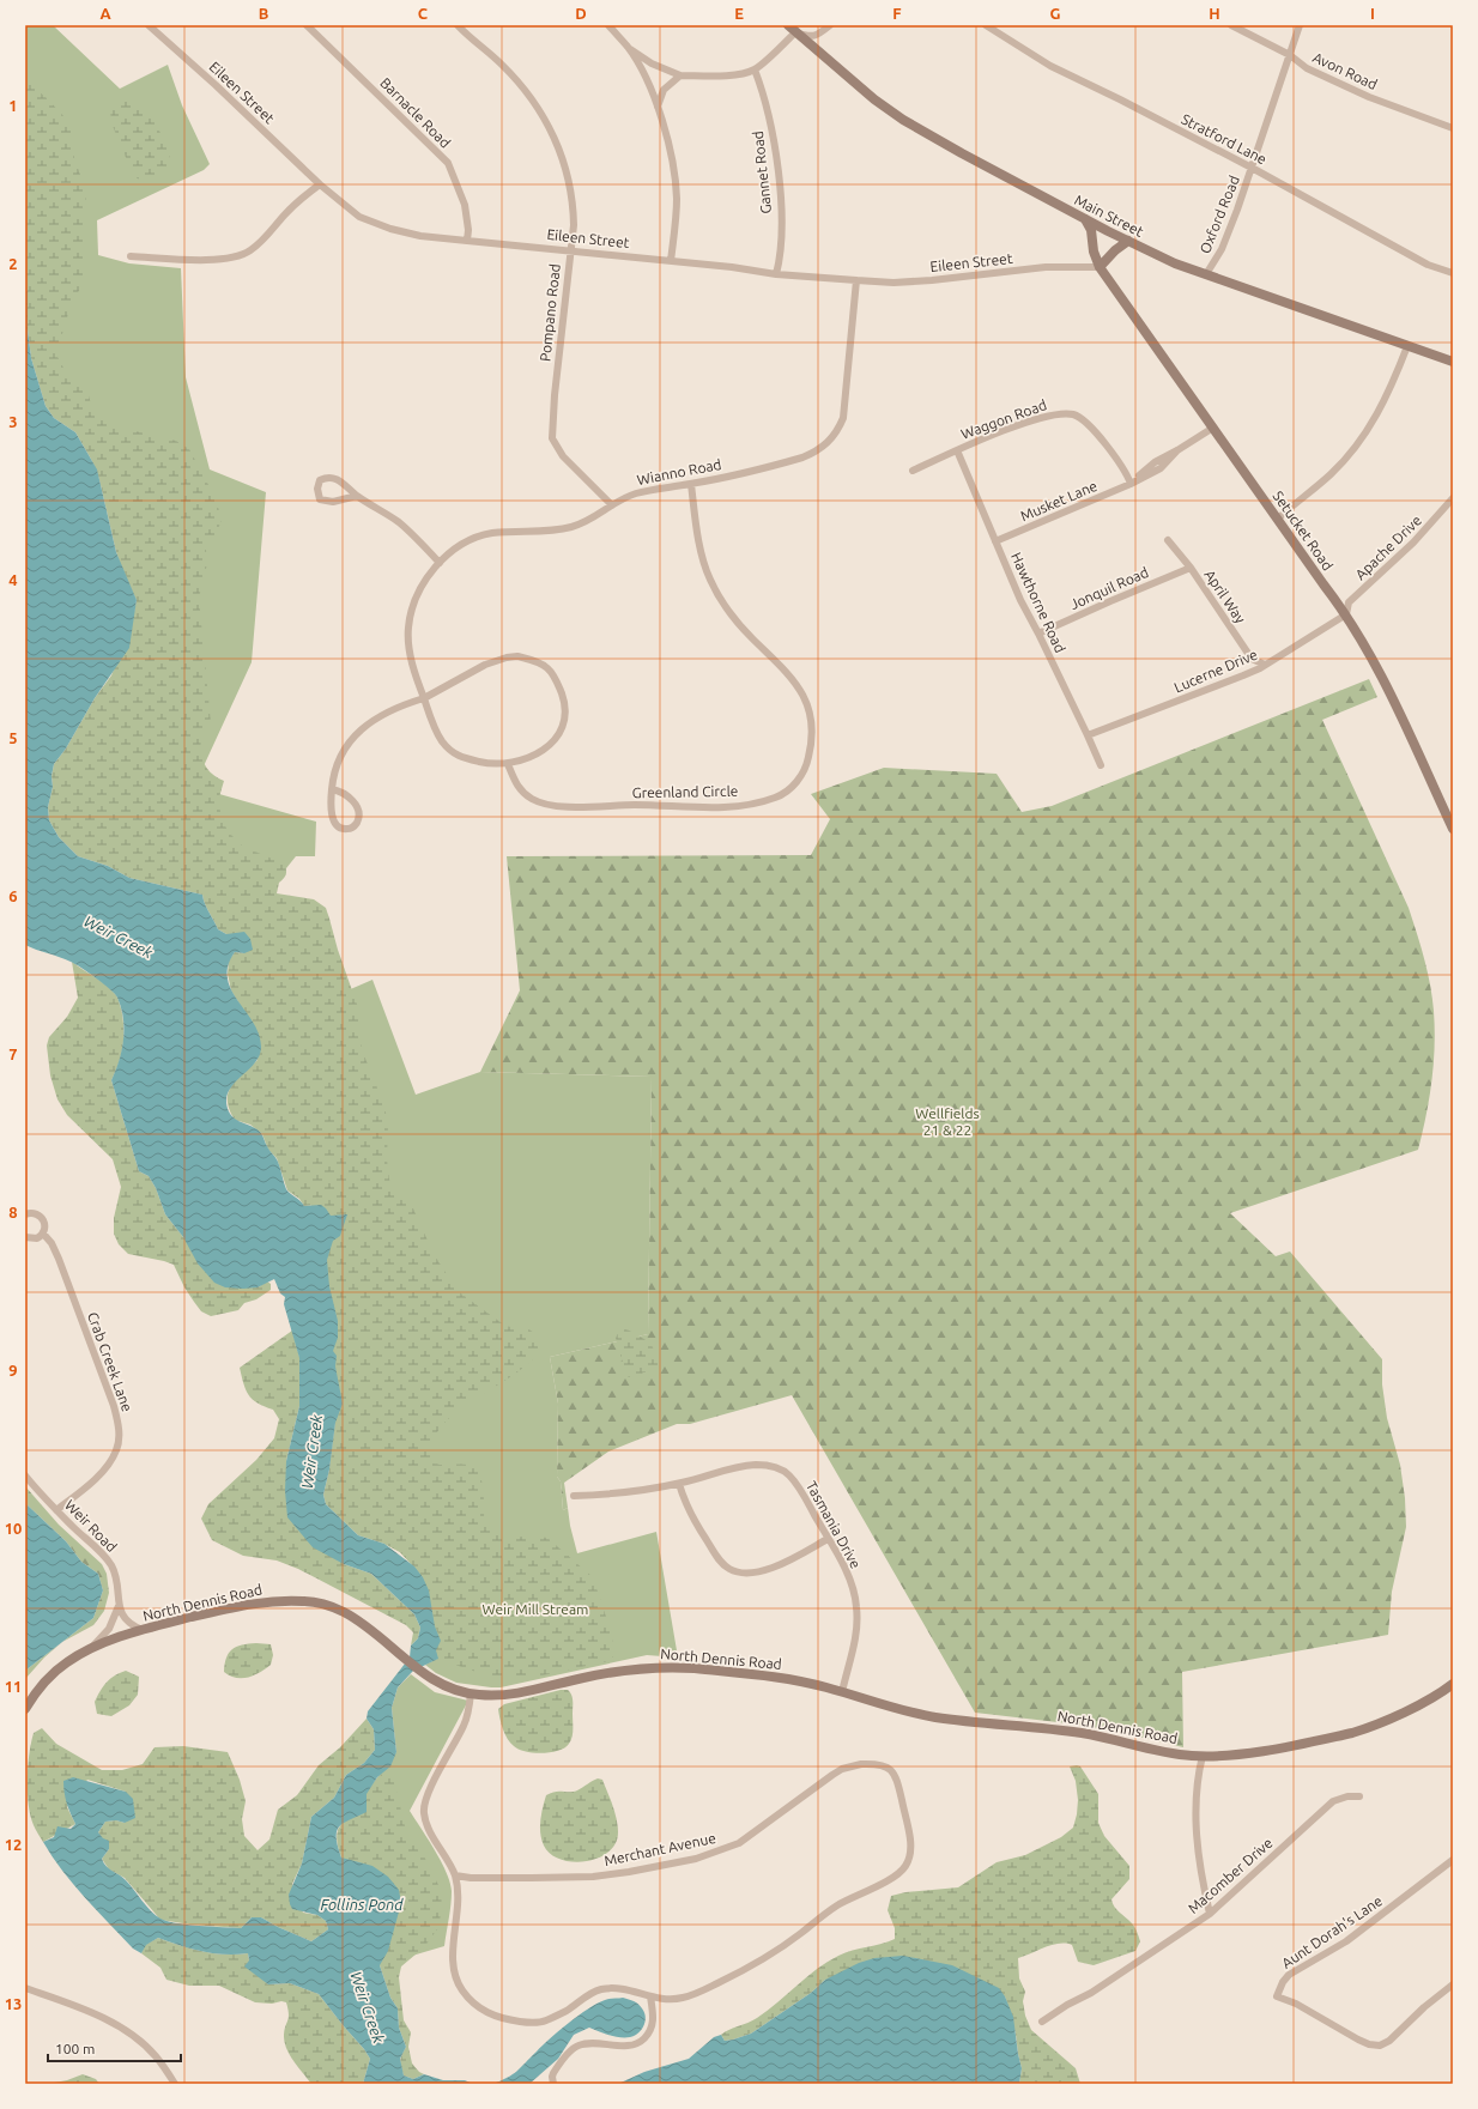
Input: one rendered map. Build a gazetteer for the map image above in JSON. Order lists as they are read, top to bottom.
{
  "streets": {
    "main road": ["Main Street", "Setucket Road", "North Dennis Road"],
    "street": [
      "Avon Road",
      "Eileen Street",
      "Barnacle Road",
      "Stratford Lane",
      "Gannet Road",
      "Oxford Road",
      "Pompano Road",
      "Waggon Road",
      "Wianno Road",
      "Musket Lane",
      "Apache Drive",
      "Jonquil Road",
      "April Way",
      "Hawthorne Road",
      "Lucerne Drive",
      "Greenland Circle",
      "Crab Creek Lane",
      "Tasmania Drive",
      "Weir Road",
      "Merchant Avenue",
      "Macomber Drive",
      "Aunt Dorah's Lane"
    ]
  },
  "crossings": [
    ["Avon Road", "Oxford Road"],
    ["Eileen Street", "Barnacle Road"],
    ["Eileen Street", "Gannet Road"],
    ["Eileen Street", "Pompano Road"],
    ["Eileen Street", "Wianno Road"],
    ["Eileen Street", "Setucket Road"],
    ["Stratford Lane", "Oxford Road"],
    ["Oxford Road", "Main Street"],
    ["Main Street", "Setucket Road"],
    ["Pompano Road", "Wianno Road"],
    ["Waggon Road", "Musket Lane"],
    ["Waggon Road", "Hawthorne Road"],
    ["Wianno Road", "Greenland Circle"],
    ["Musket Lane", "Setucket Road"],
    ["Musket Lane", "Hawthorne Road"],
    ["Setucket Road", "Apache Drive"],
    ["Setucket Road", "Lucerne Drive"],
    ["Apache Drive", "Lucerne Drive"],
    ["Jonquil Road", "April Way"],
    ["Jonquil Road", "Hawthorne Road"],
    ["April Way", "Lucerne Drive"],
    ["Hawthorne Road", "Lucerne Drive"],
    ["Crab Creek Lane", "Weir Road"],
    ["Tasmania Drive", "North Dennis Road"],
    ["Weir Road", "North Dennis Road"]
  ],
  "water": ["Weir Creek", "Follins Pond"],
  "parks": ["Wellfields 21 & 22", "Weir Mill Stream"],
  "scale_bar": "100 m",
  "grid": {
    "columns": [
      "A",
      "B",
      "C",
      "D",
      "E",
      "F",
      "G",
      "H",
      "I"
    ],
    "rows": [
      "1",
      "2",
      "3",
      "4",
      "5",
      "6",
      "7",
      "8",
      "9",
      "10",
      "11",
      "12",
      "13"
    ]
  }
}
